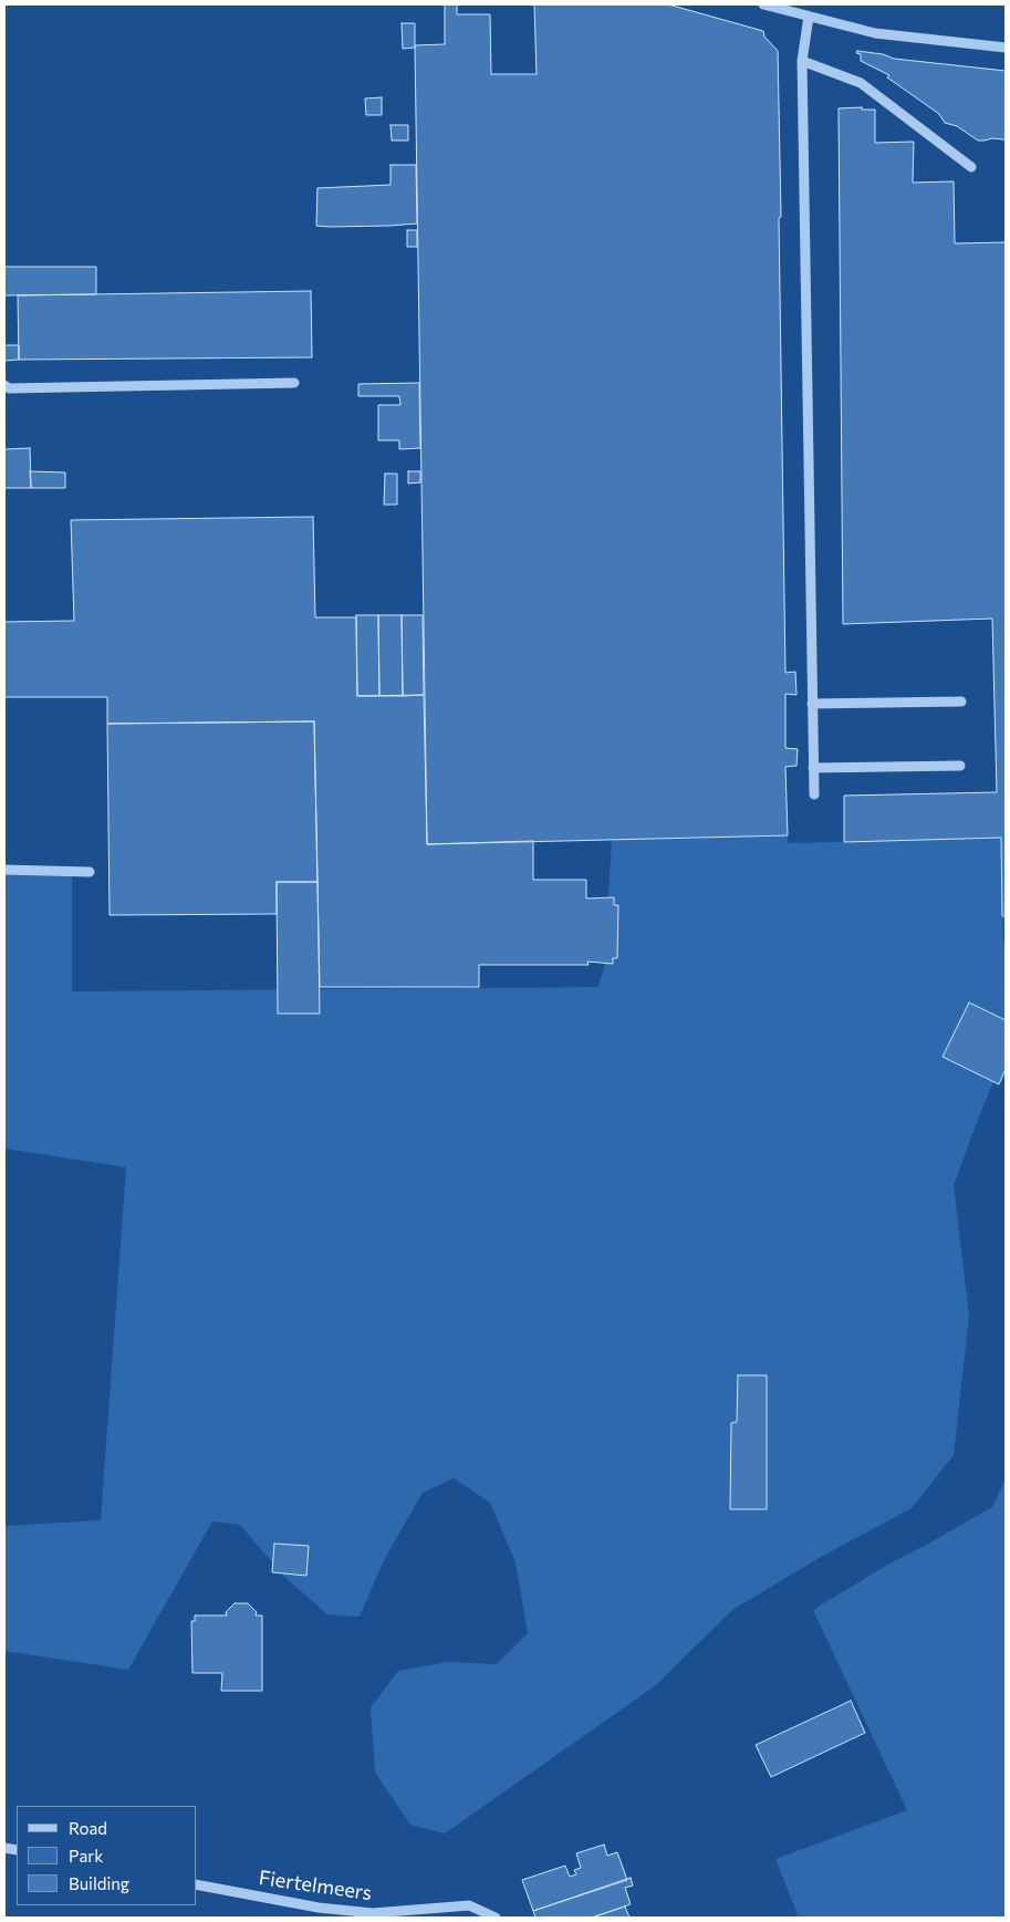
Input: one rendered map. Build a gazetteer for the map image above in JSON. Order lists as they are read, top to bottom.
{
  "streets": {
    "street": ["Fiertelmeers"]
  },
  "legend": ["Road", "Park", "Building"]
}
